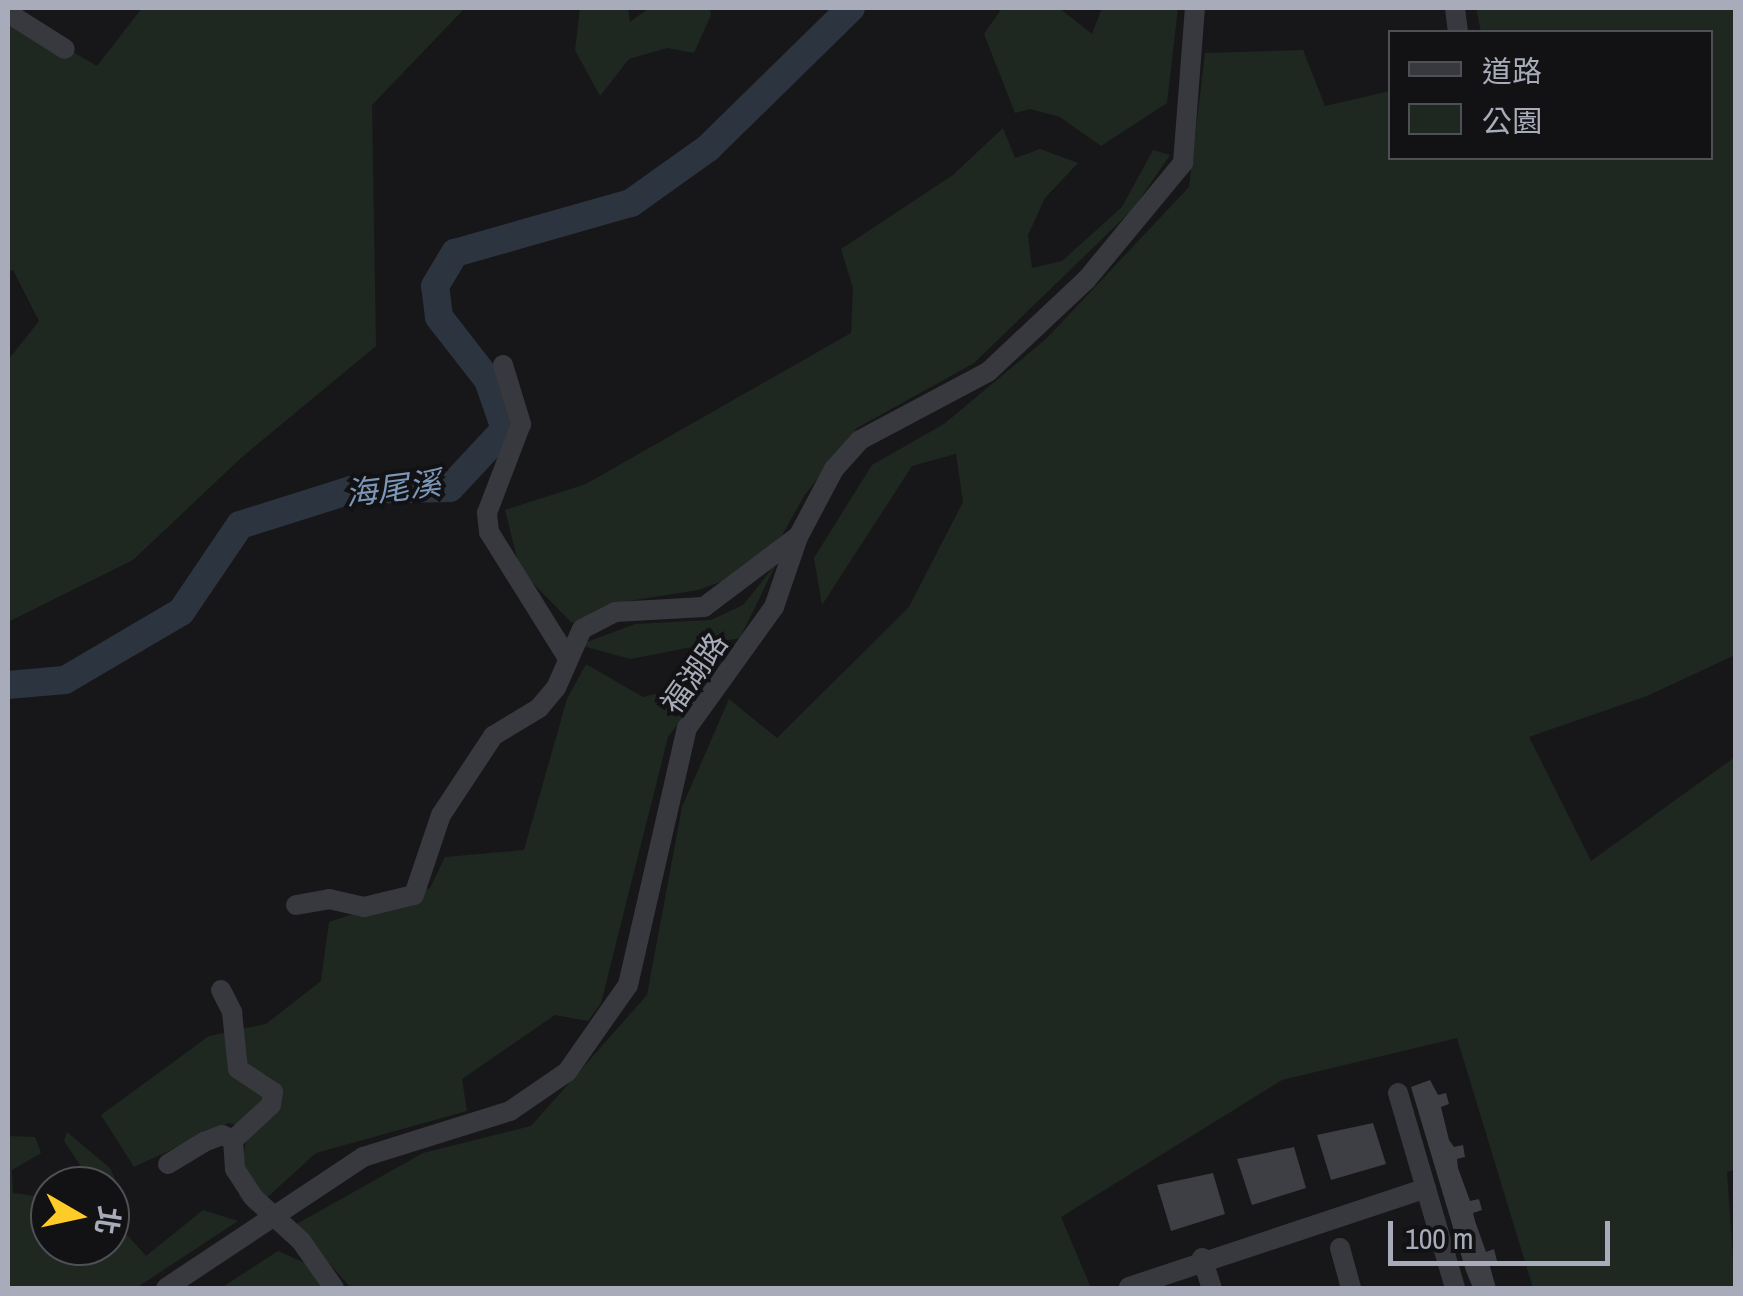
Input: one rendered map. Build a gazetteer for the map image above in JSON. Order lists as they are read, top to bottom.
{
  "streets": {
    "street": ["福湖路"]
  },
  "water": ["海尾溪"],
  "legend": ["道路", "公園"],
  "scale_bar": "100 m",
  "north": "right"
}
